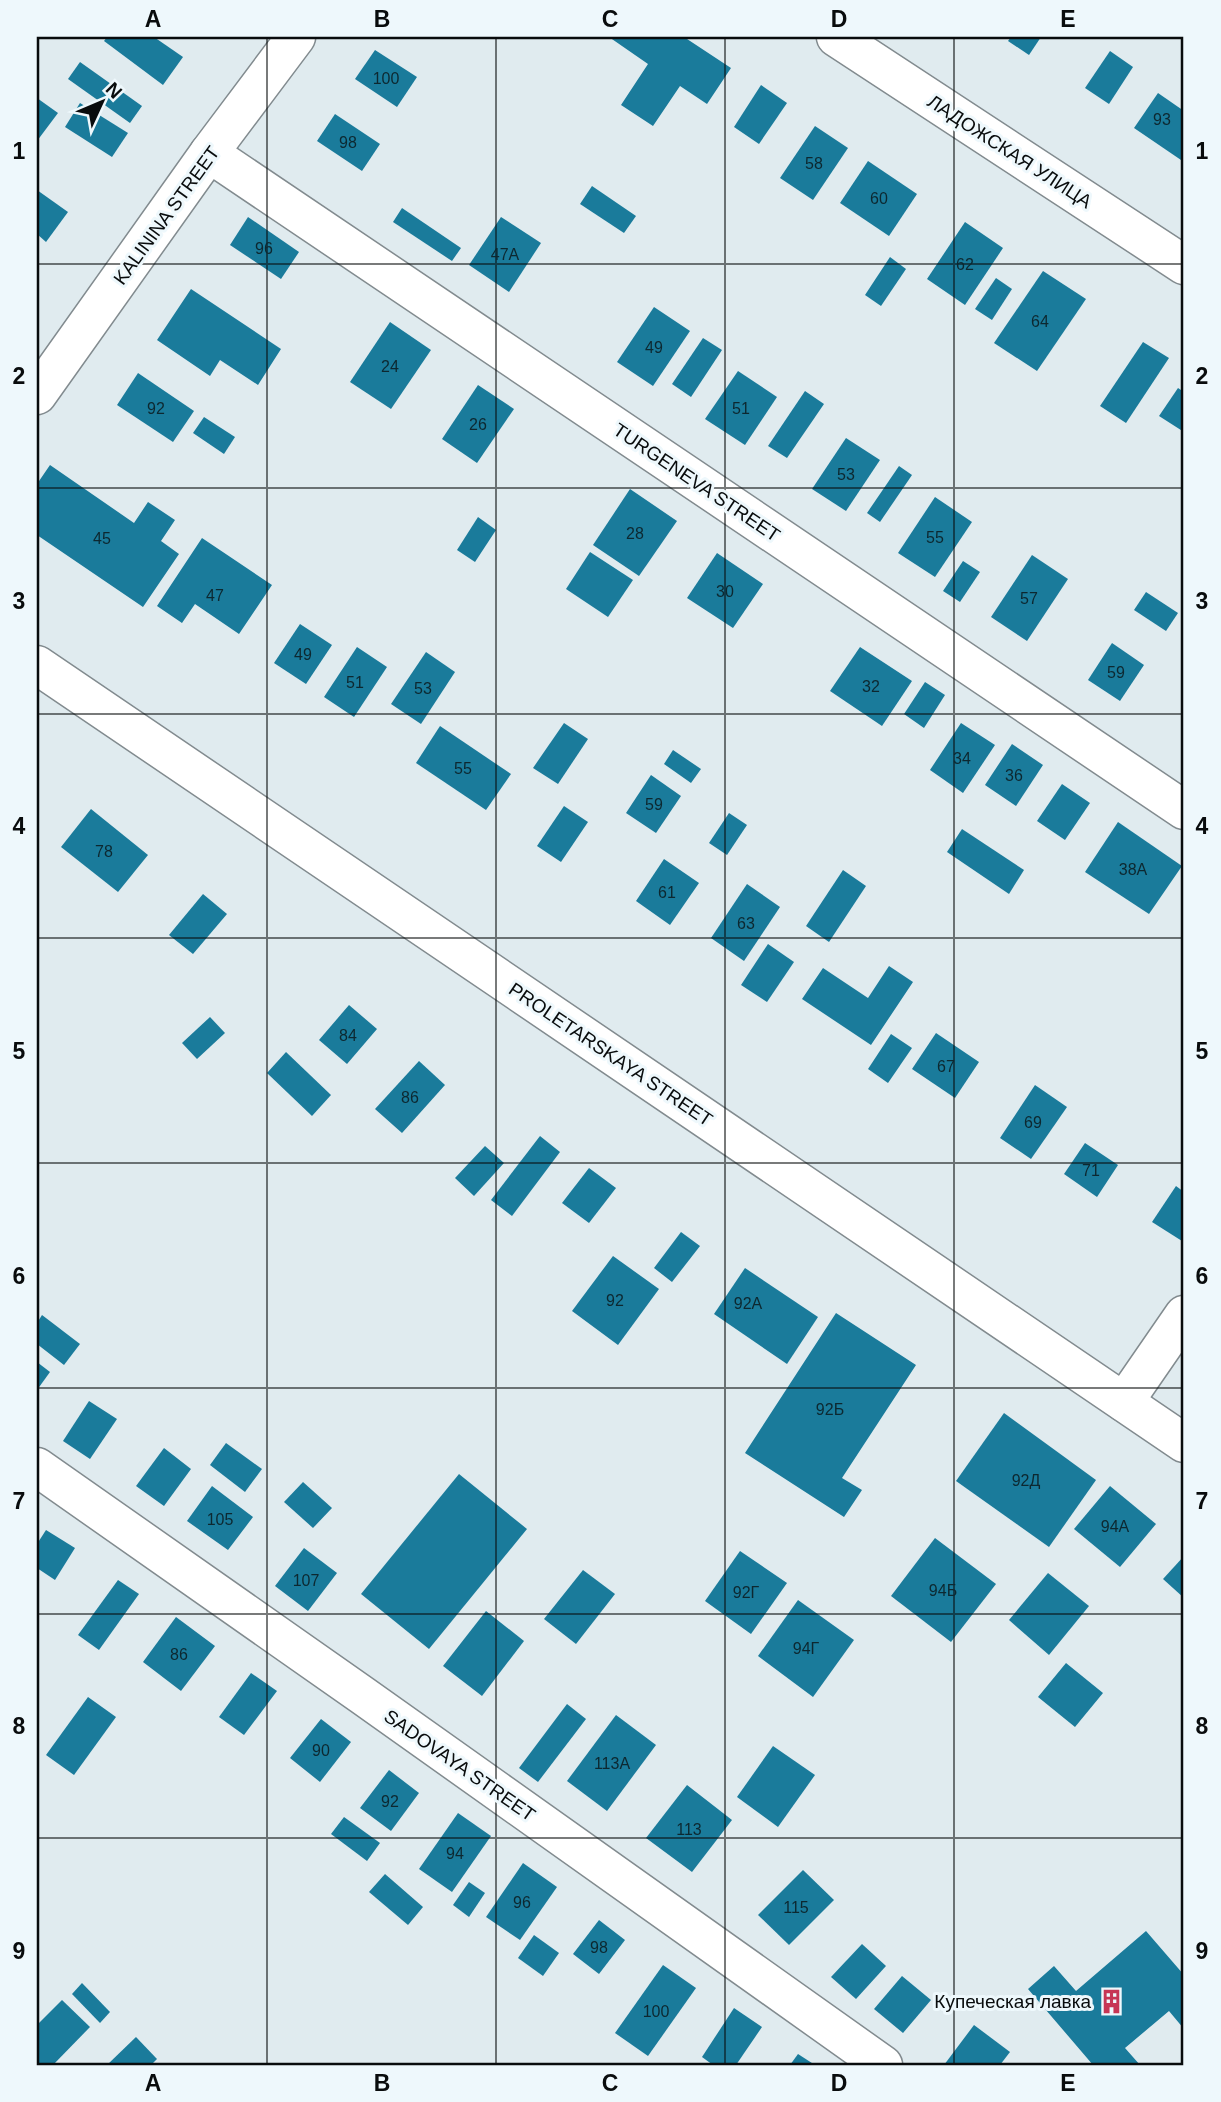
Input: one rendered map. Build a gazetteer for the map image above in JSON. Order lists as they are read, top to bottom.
{
  "streets": {
    "street": [
      "ЛАДОЖСКАЯ УЛИЦА",
      "KALININA STREET",
      "TURGENEVA STREET",
      "PROLETARSKAYA STREET",
      "SADOVAYA STREET"
    ]
  },
  "crossings": [
    ["KALININA STREET", "TURGENEVA STREET"]
  ],
  "places": {
    "building": ["Купеческая лавка"]
  },
  "house_numbers": [
    "100",
    "93",
    "98",
    "58",
    "60",
    "96",
    "47А",
    "62",
    "64",
    "49",
    "24",
    "92",
    "51",
    "26",
    "53",
    "28",
    "55",
    "45",
    "30",
    "47",
    "57",
    "49",
    "59",
    "51",
    "32",
    "53",
    "34",
    "55",
    "36",
    "59",
    "78",
    "38А",
    "61",
    "63",
    "84",
    "67",
    "86",
    "69",
    "71",
    "92",
    "92А",
    "92Б",
    "92Д",
    "105",
    "94А",
    "107",
    "94Б",
    "92Г",
    "94Г",
    "86",
    "90",
    "113А",
    "92",
    "113",
    "94",
    "96",
    "115",
    "98",
    "100"
  ],
  "north": "top right",
  "grid": {
    "columns": [
      "A",
      "B",
      "C",
      "D",
      "E"
    ],
    "rows": [
      "1",
      "2",
      "3",
      "4",
      "5",
      "6",
      "7",
      "8",
      "9"
    ]
  }
}
